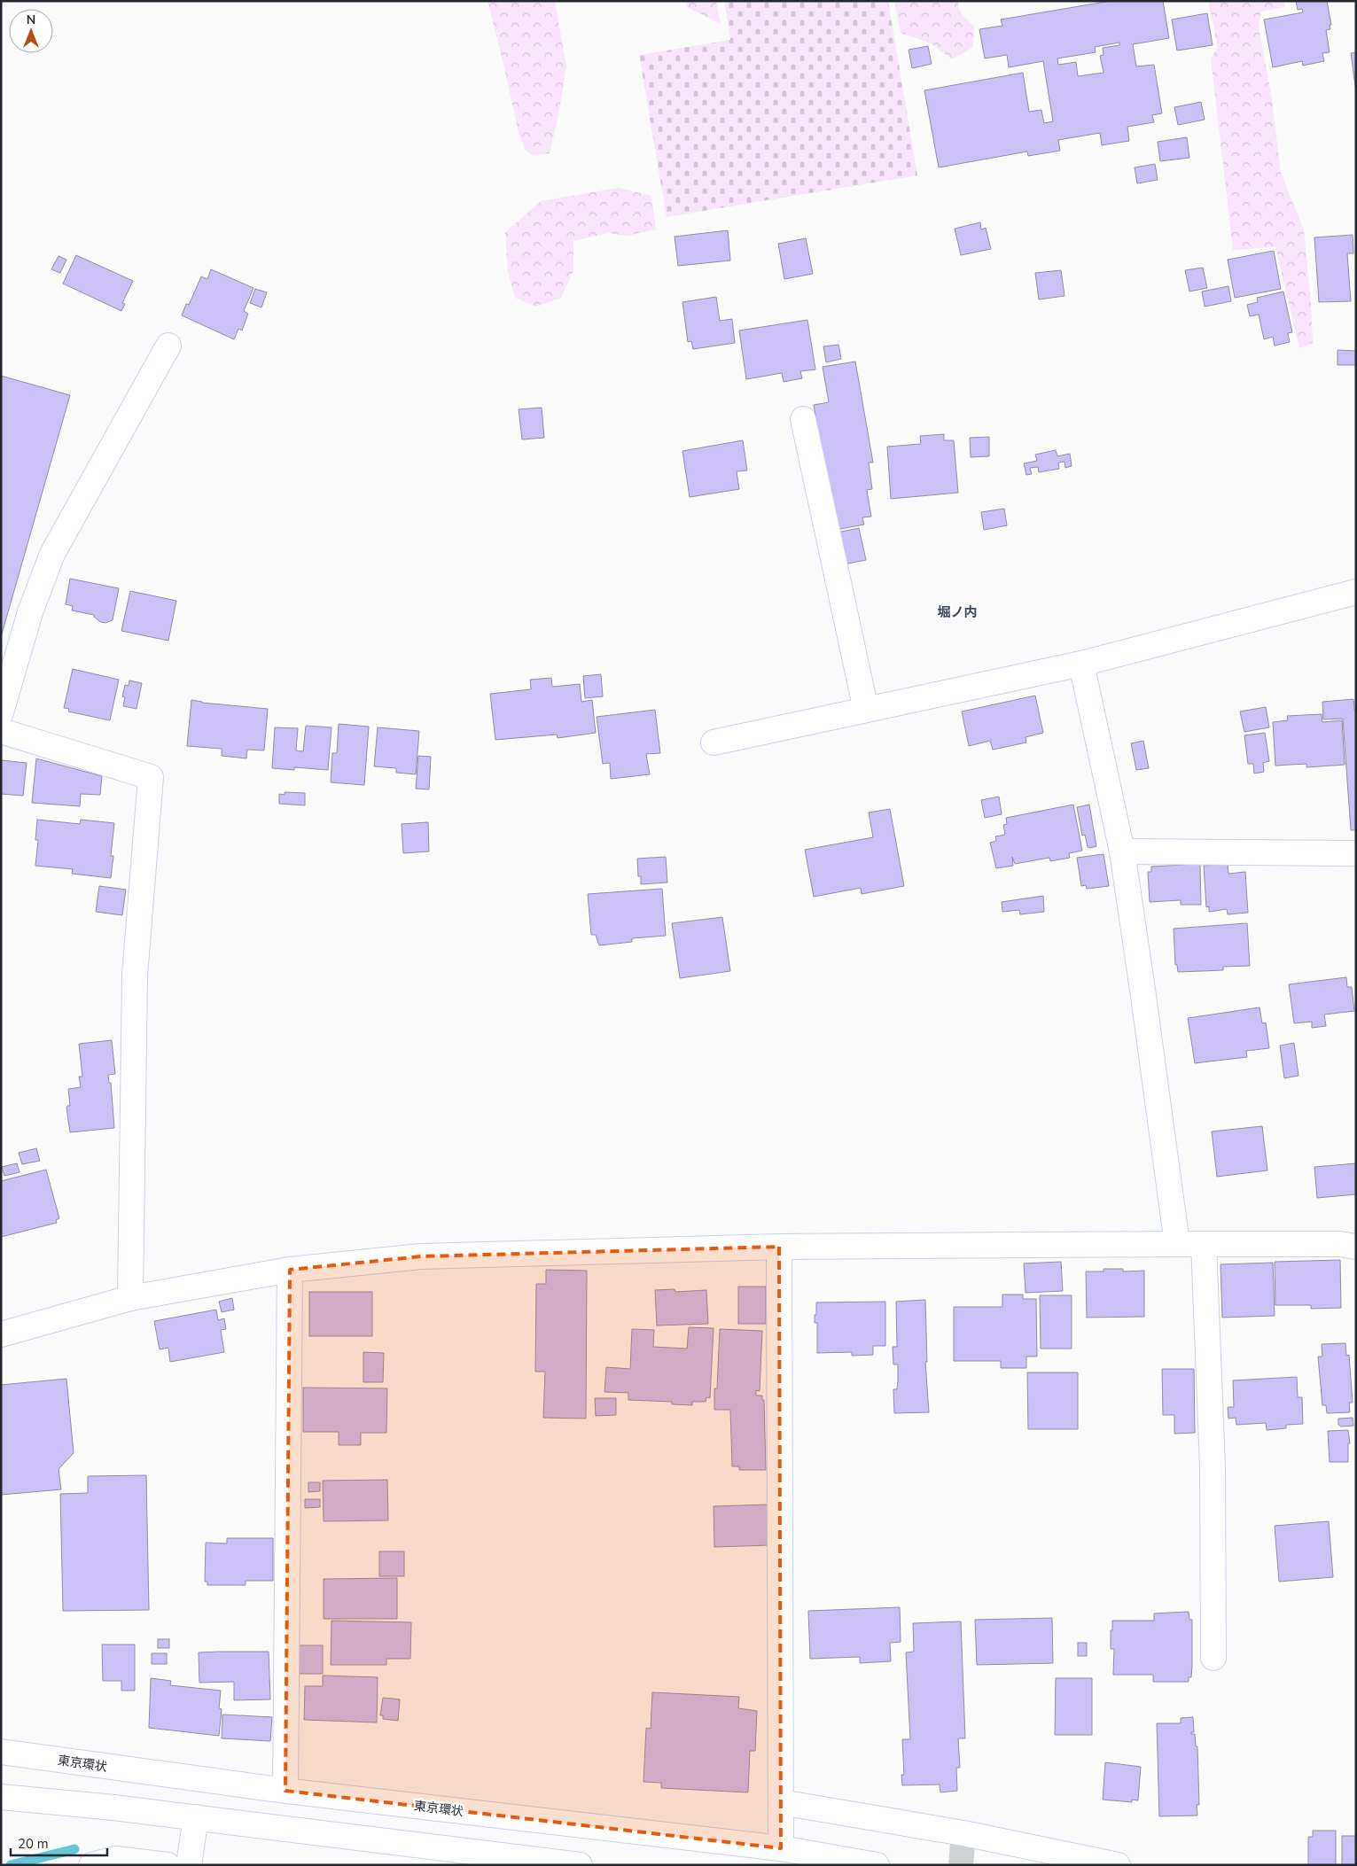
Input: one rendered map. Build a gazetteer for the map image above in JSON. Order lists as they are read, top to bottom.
{
  "streets": {
    "main road": ["東京環状"]
  },
  "districts": ["堀ノ内"],
  "scale_bar": "20 m",
  "north": "top"
}
